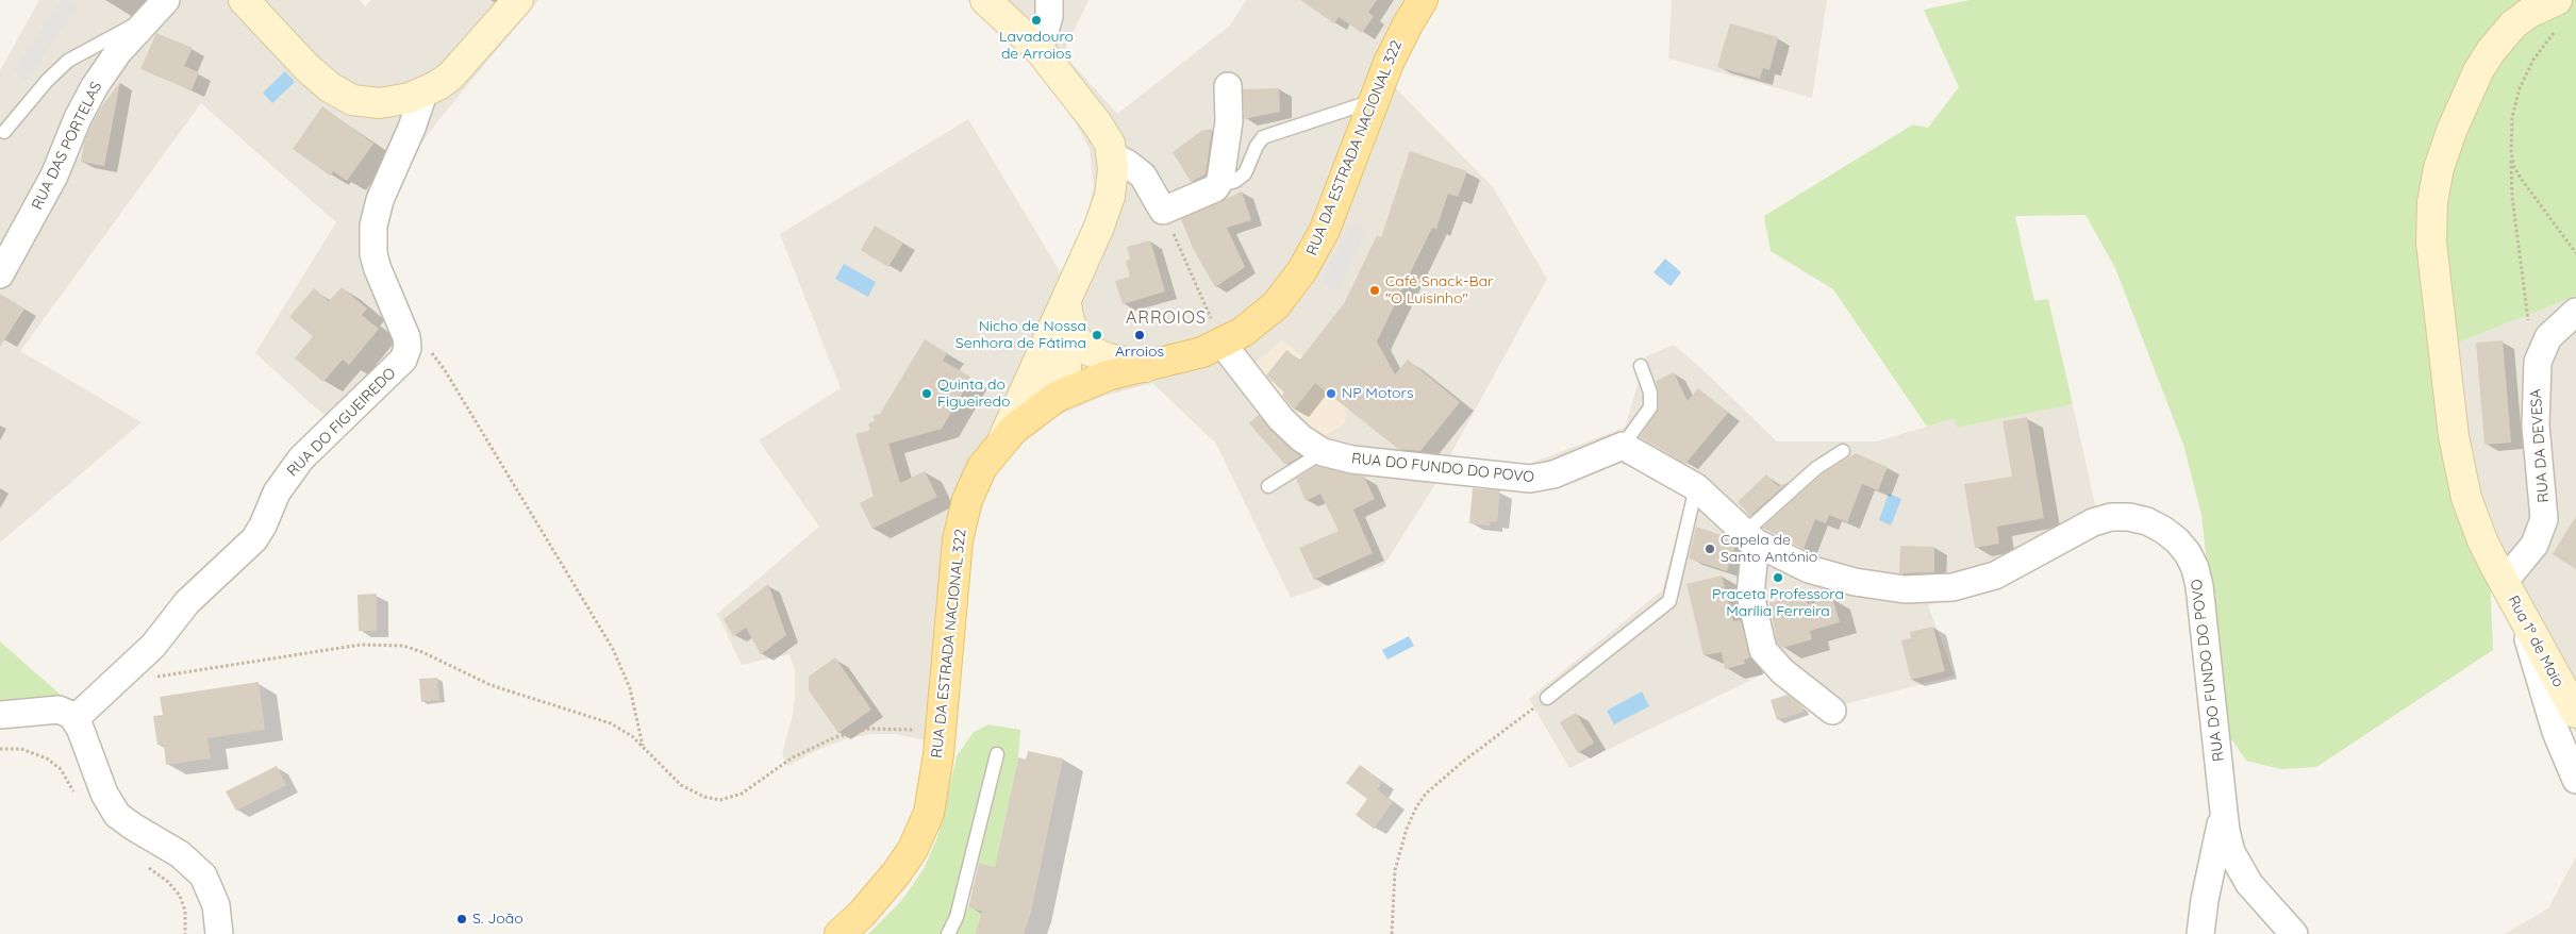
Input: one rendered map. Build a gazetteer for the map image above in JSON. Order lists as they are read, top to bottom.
{
  "streets": {
    "main road": ["RUA DA ESTRADA NACIONAL 322"],
    "street": [
      "RUA DAS PORTELAS",
      "RUA DO FIGUEIREDO",
      "RUA DA DEVESA",
      "RUA DO FUNDO DO POVO",
      "Rua 1º de Maio"
    ]
  },
  "crossings": [
    ["RUA DA ESTRADA NACIONAL 322", "RUA DO FUNDO DO POVO"],
    ["RUA DA DEVESA", "Rua 1º de Maio"]
  ],
  "districts": ["ARROIOS"],
  "places": [
    "Lavadouro de Arroios",
    "Café Snack-Bar \"O Luisinho\"",
    "Nicho de Nossa Senhora de Fátima",
    "Arroios",
    "Quinta do Figueiredo",
    "NP Motors",
    "Capela de Santo António",
    "Praceta Professora Marília Ferreira",
    "S. João"
  ]
}
